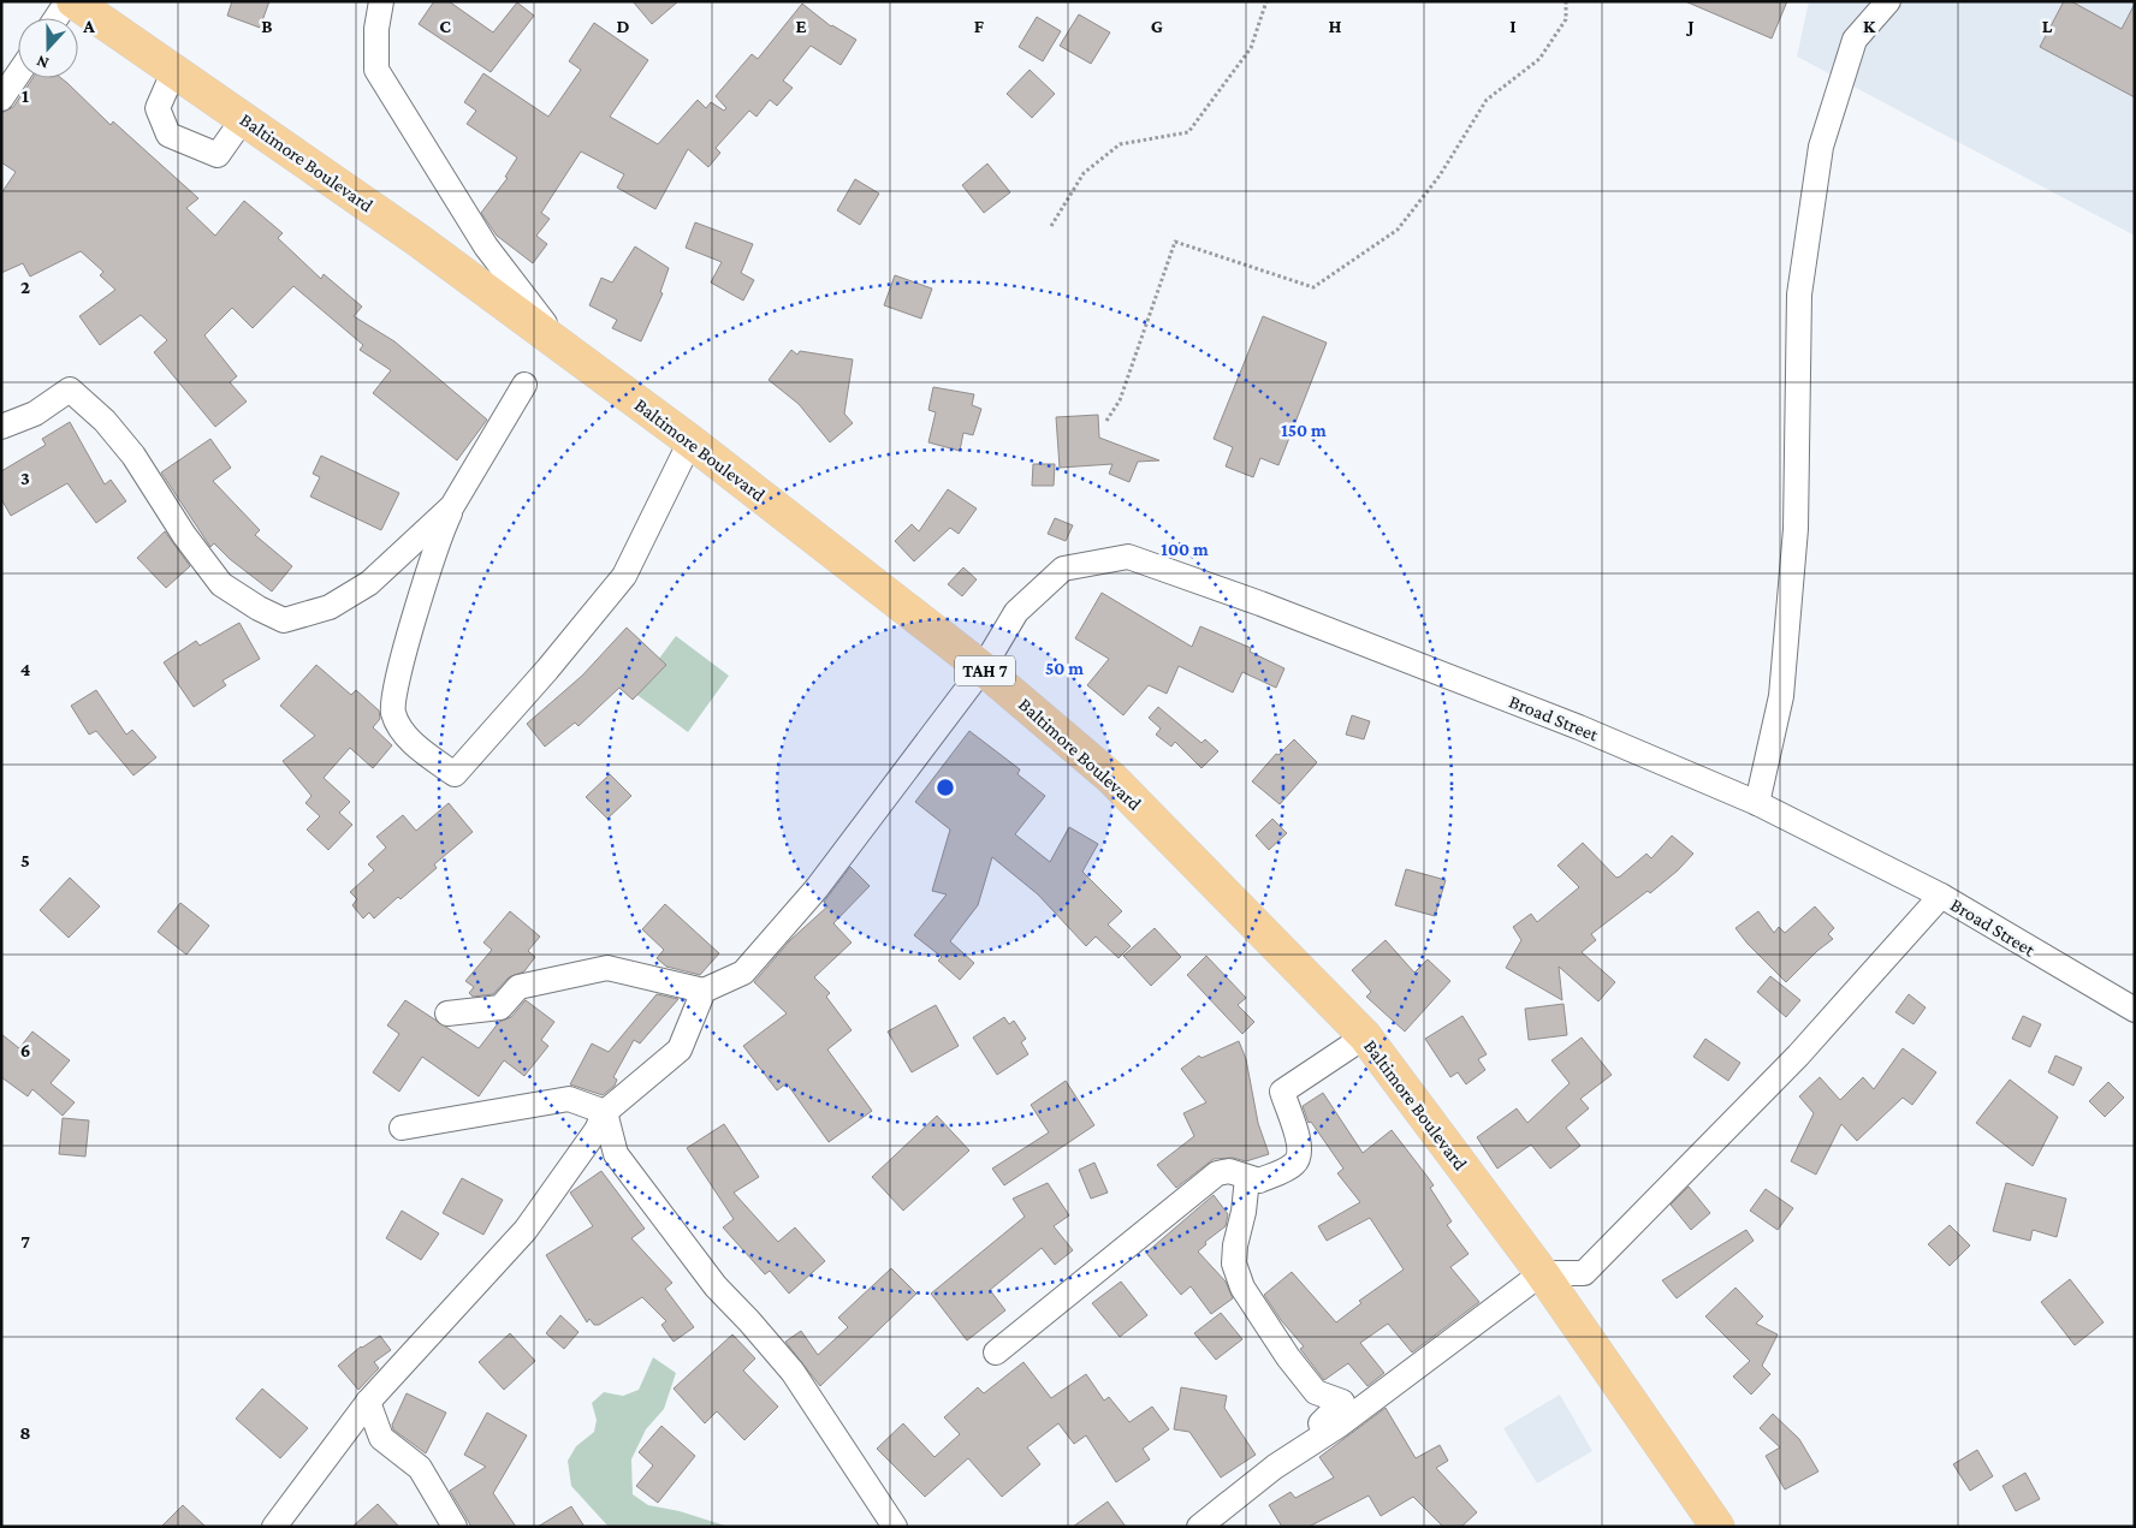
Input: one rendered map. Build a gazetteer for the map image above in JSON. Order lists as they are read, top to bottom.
{
  "streets": {
    "highway": ["Baltimore Boulevard", "TAH 7"],
    "street": ["Broad Street"]
  },
  "crossings": [
    ["Baltimore Boulevard", "Broad Street"]
  ],
  "north": "bottom",
  "grid": {
    "columns": [
      "A",
      "B",
      "C",
      "D",
      "E",
      "F",
      "G",
      "H",
      "I",
      "J",
      "K",
      "L"
    ],
    "rows": [
      "1",
      "2",
      "3",
      "4",
      "5",
      "6",
      "7",
      "8"
    ]
  },
  "rings": ["150 m", "100 m", "50 m"]
}
